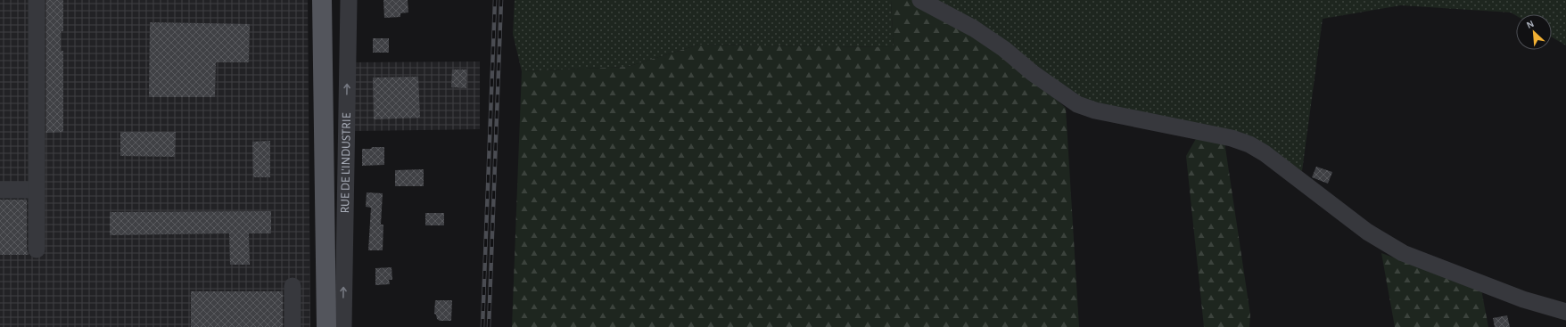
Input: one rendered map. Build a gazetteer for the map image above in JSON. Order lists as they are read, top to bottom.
{
  "streets": {
    "main road": ["RUE DE L'INDUSTRIE"]
  },
  "north": "top left"
}
